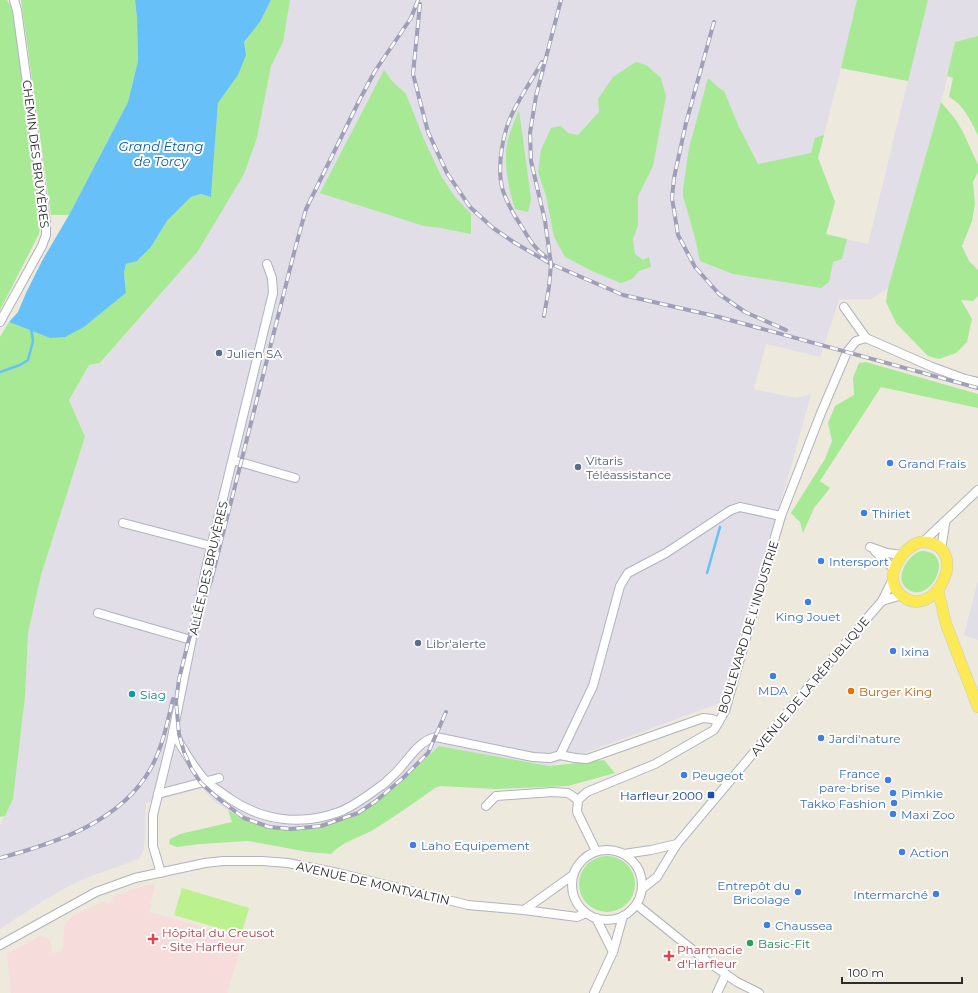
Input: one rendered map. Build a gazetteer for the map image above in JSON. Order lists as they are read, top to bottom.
{
  "streets": {
    "street": [
      "CHEMIN DES BRUYÈRES",
      "ALLÉE DES BRUYÈRES",
      "BOULEVARD DE L'INDUSTRIE",
      "AVENUE DE LA RÉPUBLIQUE",
      "AVENUE DE MONTVALTIN"
    ]
  },
  "crossings": [
    ["ALLÉE DES BRUYÈRES", "AVENUE DE MONTVALTIN"],
    ["AVENUE DE LA RÉPUBLIQUE", "AVENUE DE MONTVALTIN"]
  ],
  "water": ["Grand Étang de Torcy"],
  "places": {
    "other": [
      "Julien SA",
      "Grand Frais",
      "Vitaris Téléassistance",
      "Thiriet",
      "Intersport",
      "King Jouet",
      "Libr'alerte",
      "Ixina",
      "MDA",
      "Burger King",
      "Siag",
      "Jardi'nature",
      "Peugeot",
      "France pare-brise",
      "Pimkie",
      "Takko Fashion",
      "Maxi Zoo",
      "Laho Equipement",
      "Action",
      "Entrepôt du Bricolage",
      "Intermarché",
      "Chaussea",
      "Basic-Fit"
    ],
    "transit": ["Harfleur 2000"],
    "health": ["Hôpital du Creusot - Site Harfleur", "Pharmacie d'Harfleur"]
  },
  "scale_bar": "100 m"
}
